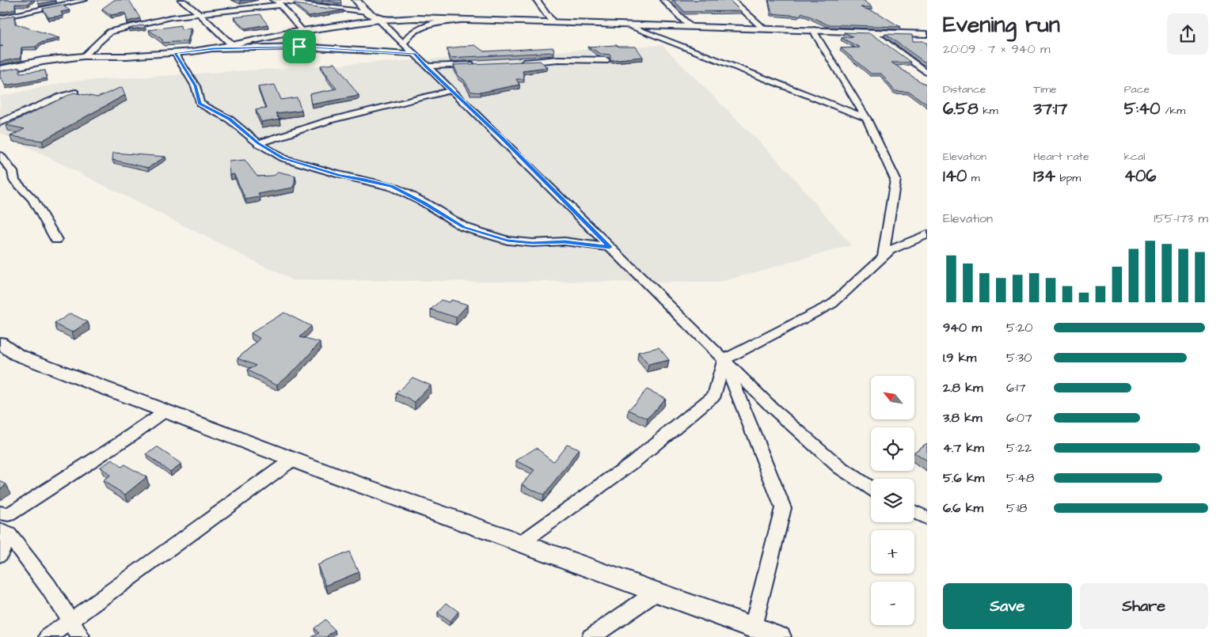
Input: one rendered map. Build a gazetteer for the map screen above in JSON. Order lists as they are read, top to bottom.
{
  "north": "top left",
  "page": {
    "heading": ["Evening run", "20:09 · 7 × 940 m"],
    "stats": [
      ["Distance", "6.58 km"],
      ["Time", "37:17"],
      ["Pace", "5:40 /km"],
      ["Elevation", "140 m"],
      ["Heart rate", "134 bpm"],
      ["kcal", "406"]
    ],
    "chart": ["Elevation", "155–173 m"],
    "list": [
      {
        "name": "940 m",
        "note": "5:20"
      },
      {
        "name": "1.9 km",
        "note": "5:30"
      },
      {
        "name": "2.8 km",
        "note": "6:17"
      },
      {
        "name": "3.8 km",
        "note": "6:07"
      },
      {
        "name": "4.7 km",
        "note": "5:22"
      },
      {
        "name": "5.6 km",
        "note": "5:48"
      },
      {
        "name": "6.6 km",
        "note": "5:18"
      }
    ],
    "map_buttons": ["+", "−"],
    "buttons": ["Save", "Share"]
  }
}
